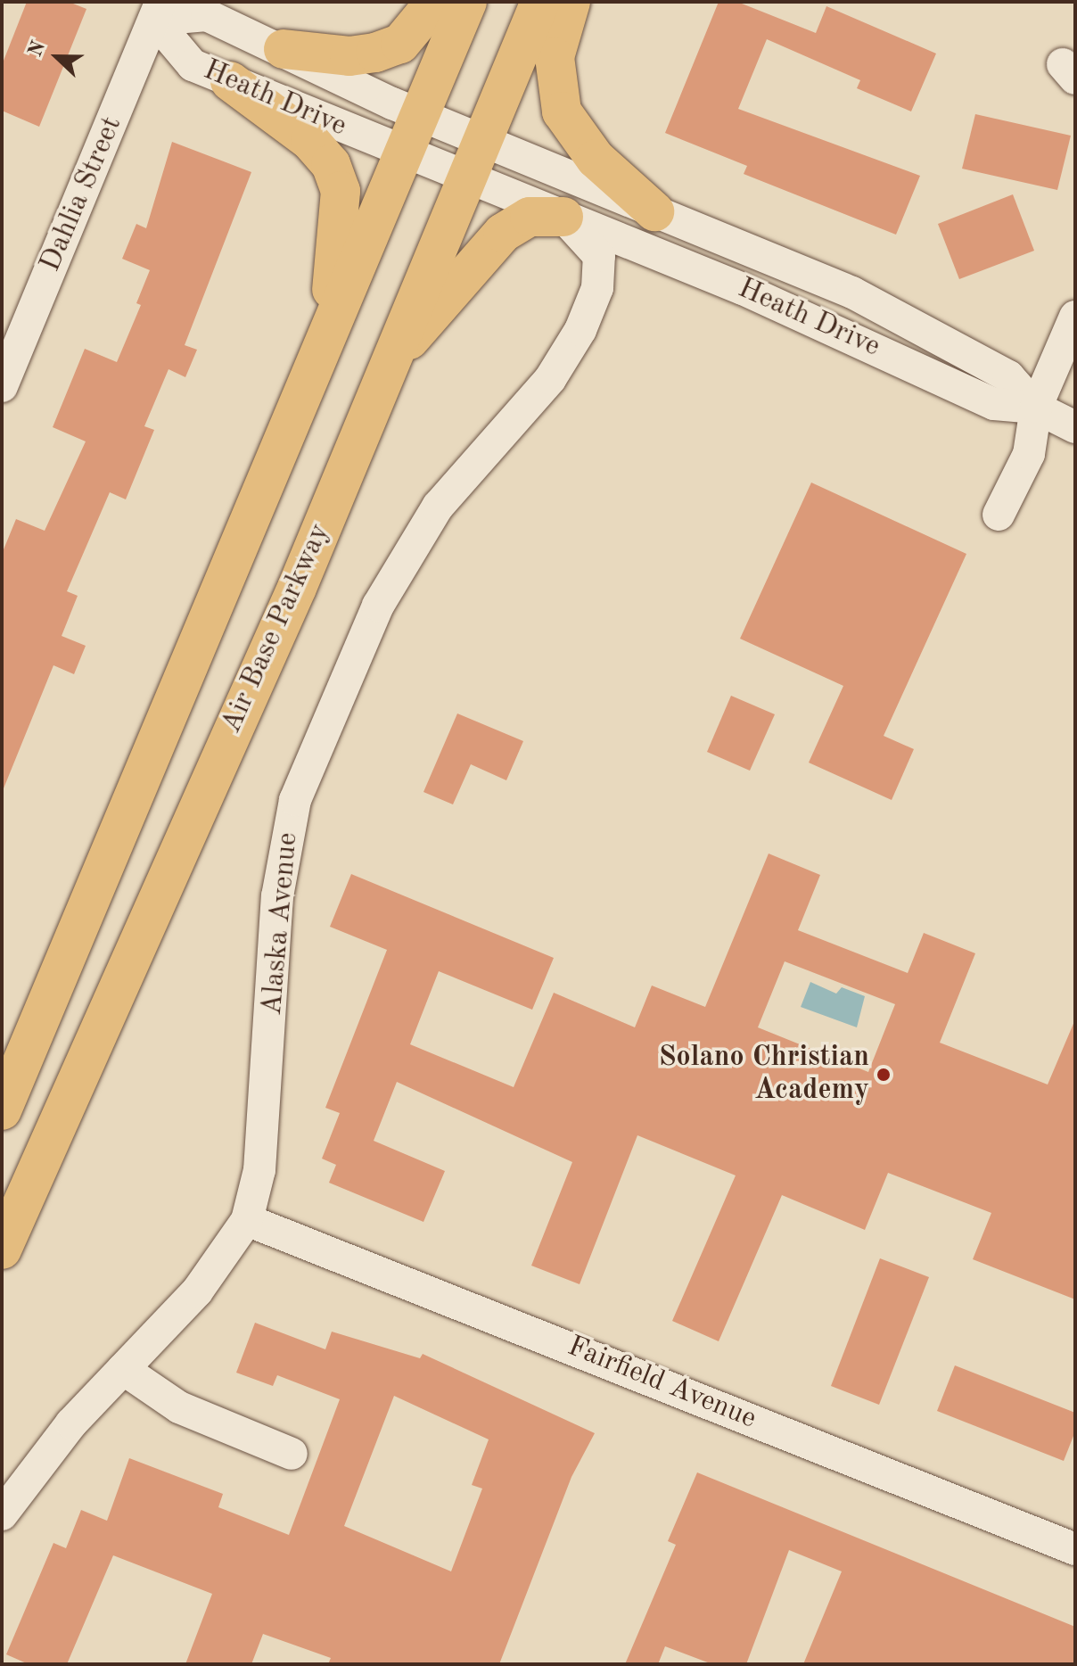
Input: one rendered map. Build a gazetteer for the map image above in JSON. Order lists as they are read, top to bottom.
{
  "streets": {
    "main road": ["Air Base Parkway"],
    "street": [
      "Heath Drive",
      "Dahlia Street",
      "Alaska Avenue",
      "Fairfield Avenue"
    ]
  },
  "crossings": [
    ["Heath Drive", "Dahlia Street"],
    ["Heath Drive", "Air Base Parkway"],
    ["Heath Drive", "Alaska Avenue"],
    ["Alaska Avenue", "Fairfield Avenue"]
  ],
  "places": ["Solano Christian Academy"],
  "north": "left"
}
